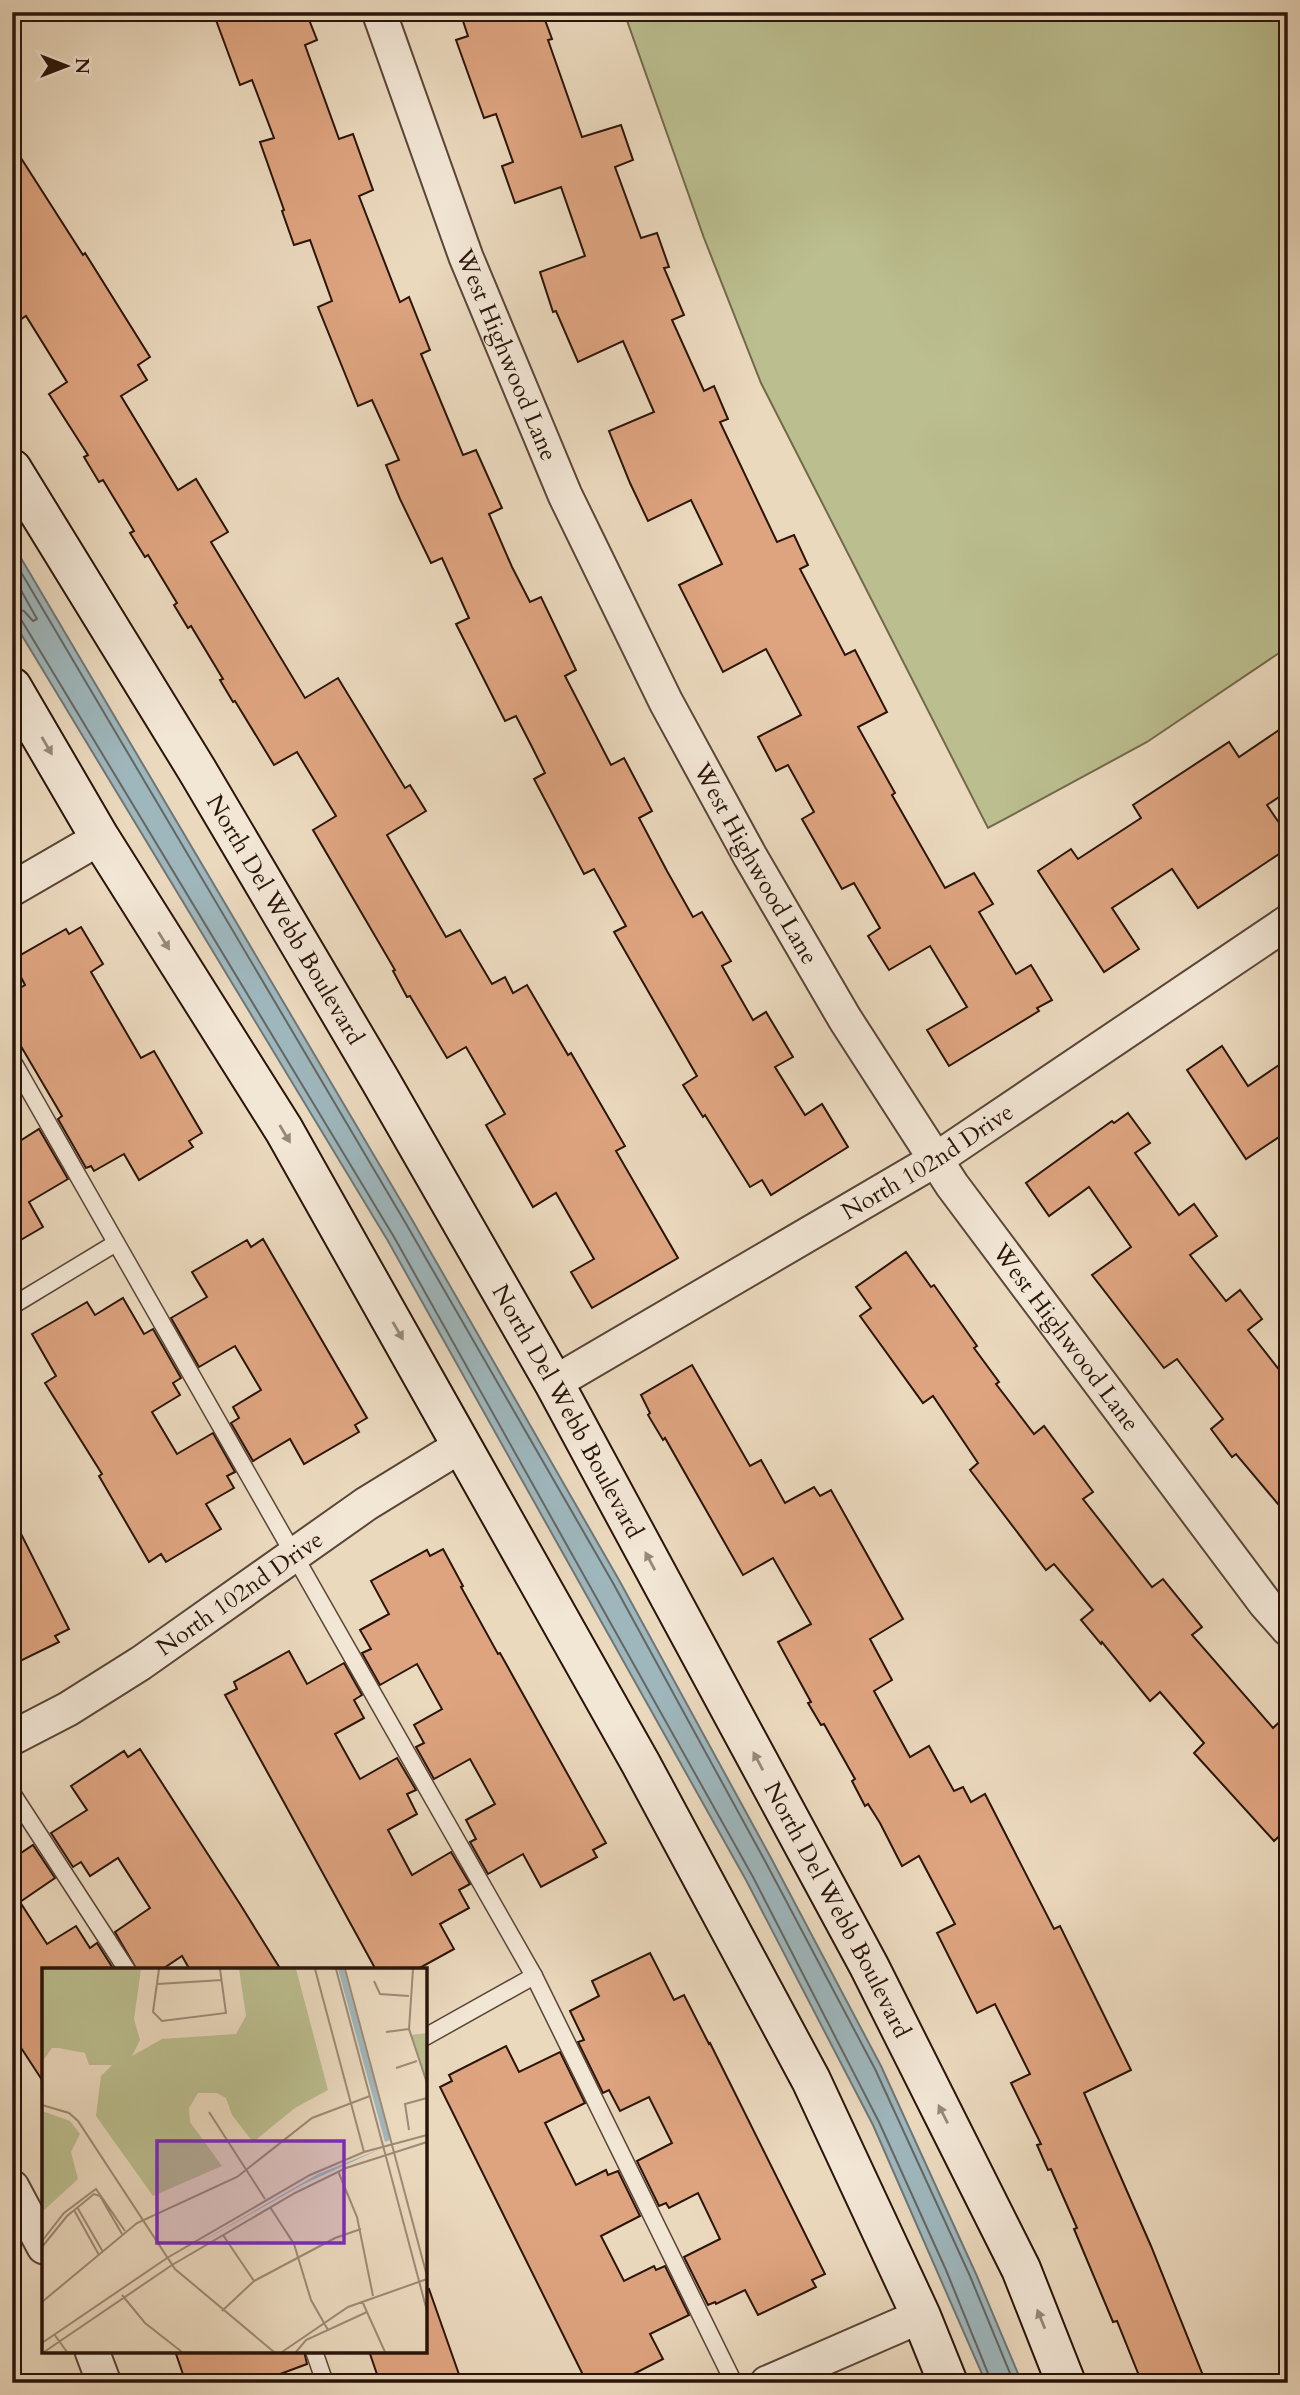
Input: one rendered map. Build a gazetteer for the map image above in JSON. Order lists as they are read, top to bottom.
{
  "streets": {
    "street": ["West Highwood Lane", "North Del Webb Boulevard", "North 102nd Drive"]
  },
  "crossings": [
    ["West Highwood Lane", "North 102nd Drive"],
    ["North Del Webb Boulevard", "North 102nd Drive"]
  ],
  "north": "right"
}
